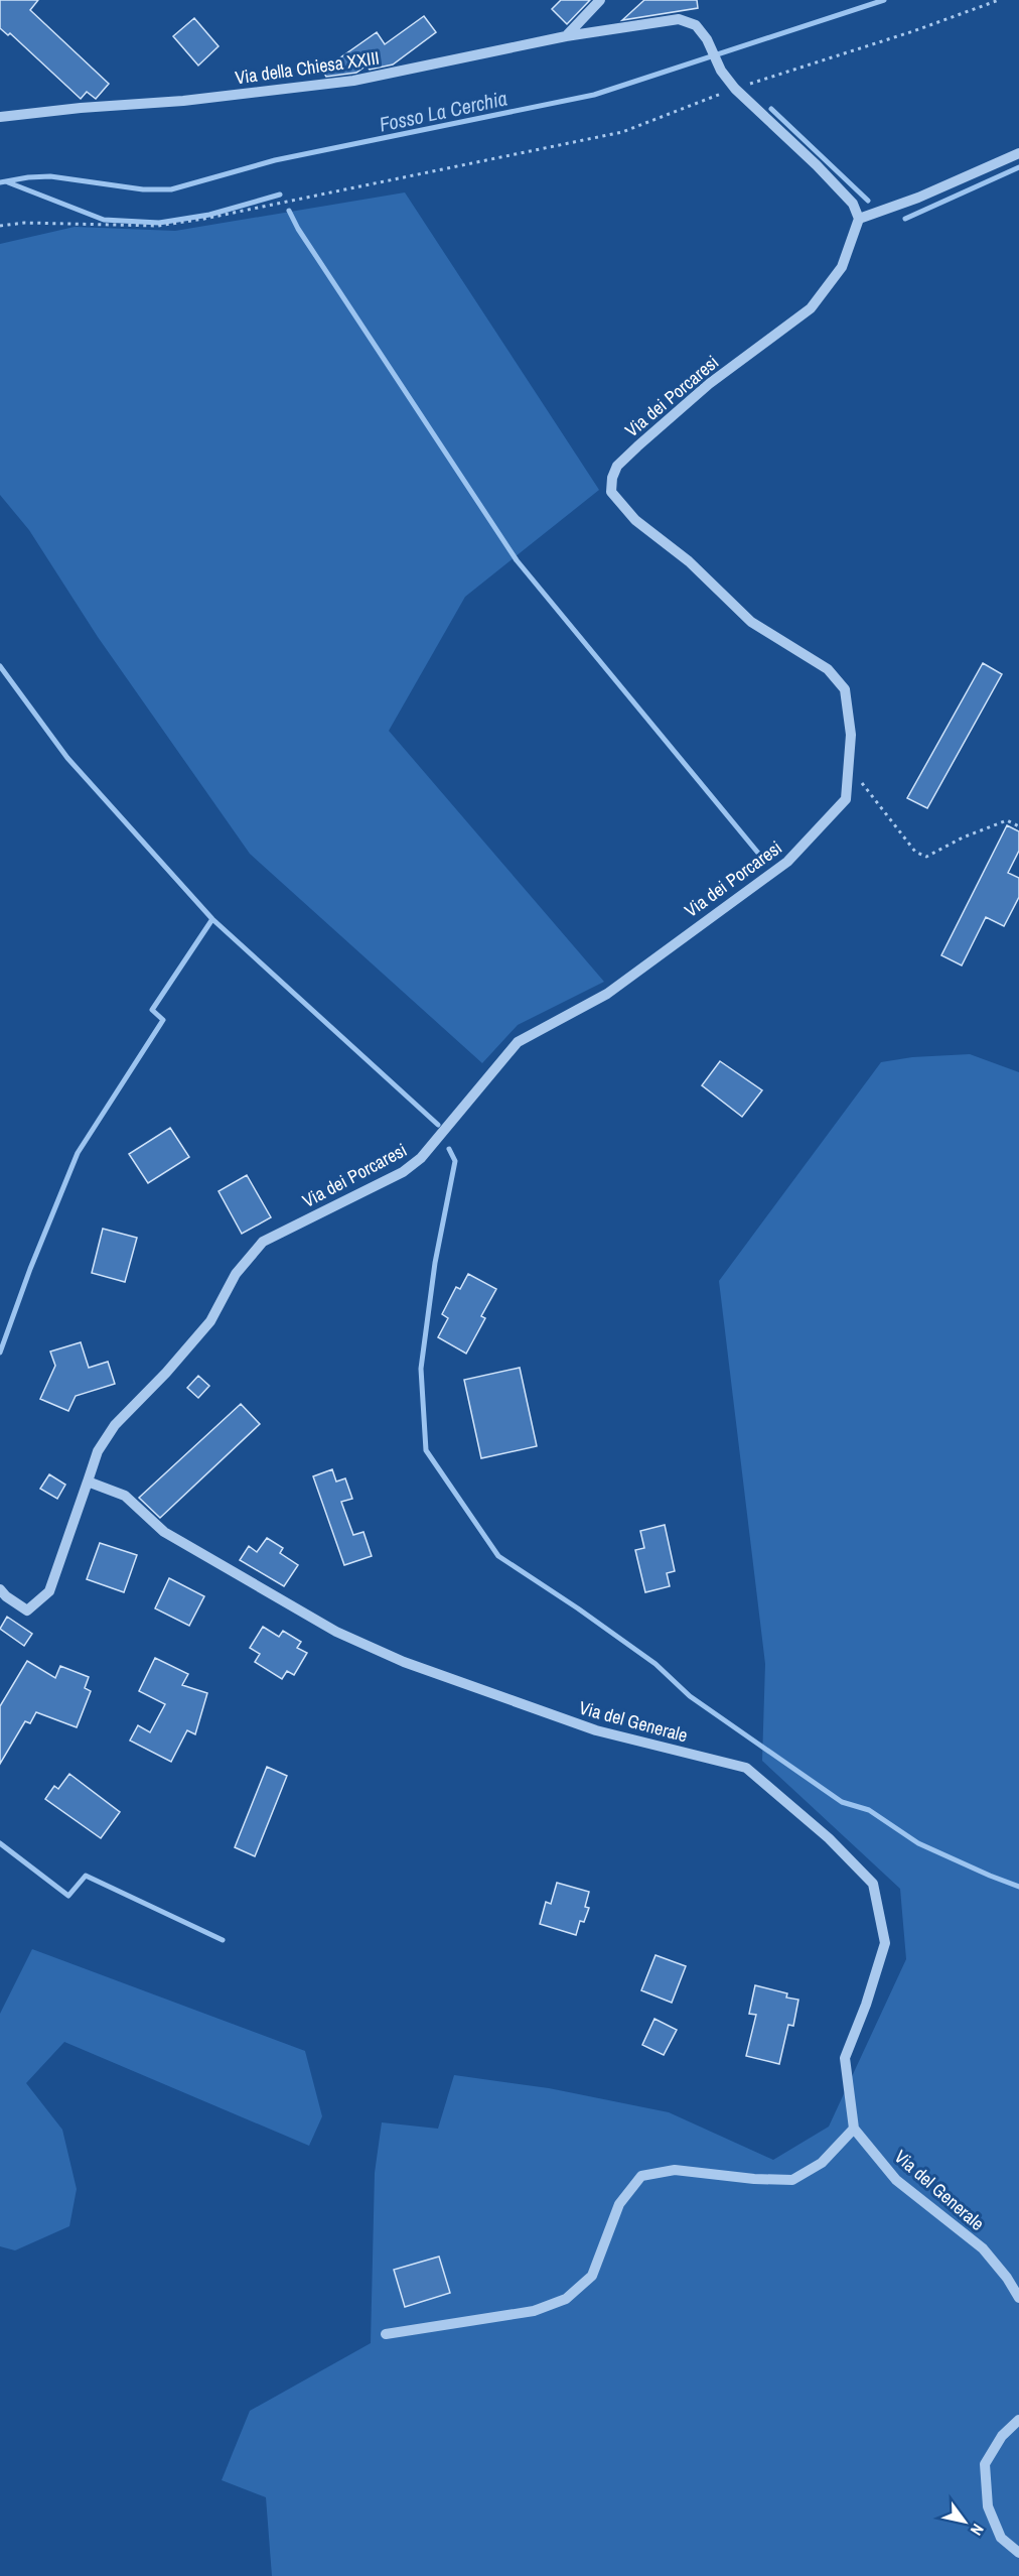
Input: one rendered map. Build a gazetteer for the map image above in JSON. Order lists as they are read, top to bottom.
{
  "streets": {
    "street": ["Via della Chiesa XXIII", "Via dei Porcaresi", "Via del Generale"]
  },
  "crossings": [
    ["Via dei Porcaresi", "Via del Generale"]
  ],
  "water": ["Fosso La Cerchia"],
  "north": "bottom right"
}
